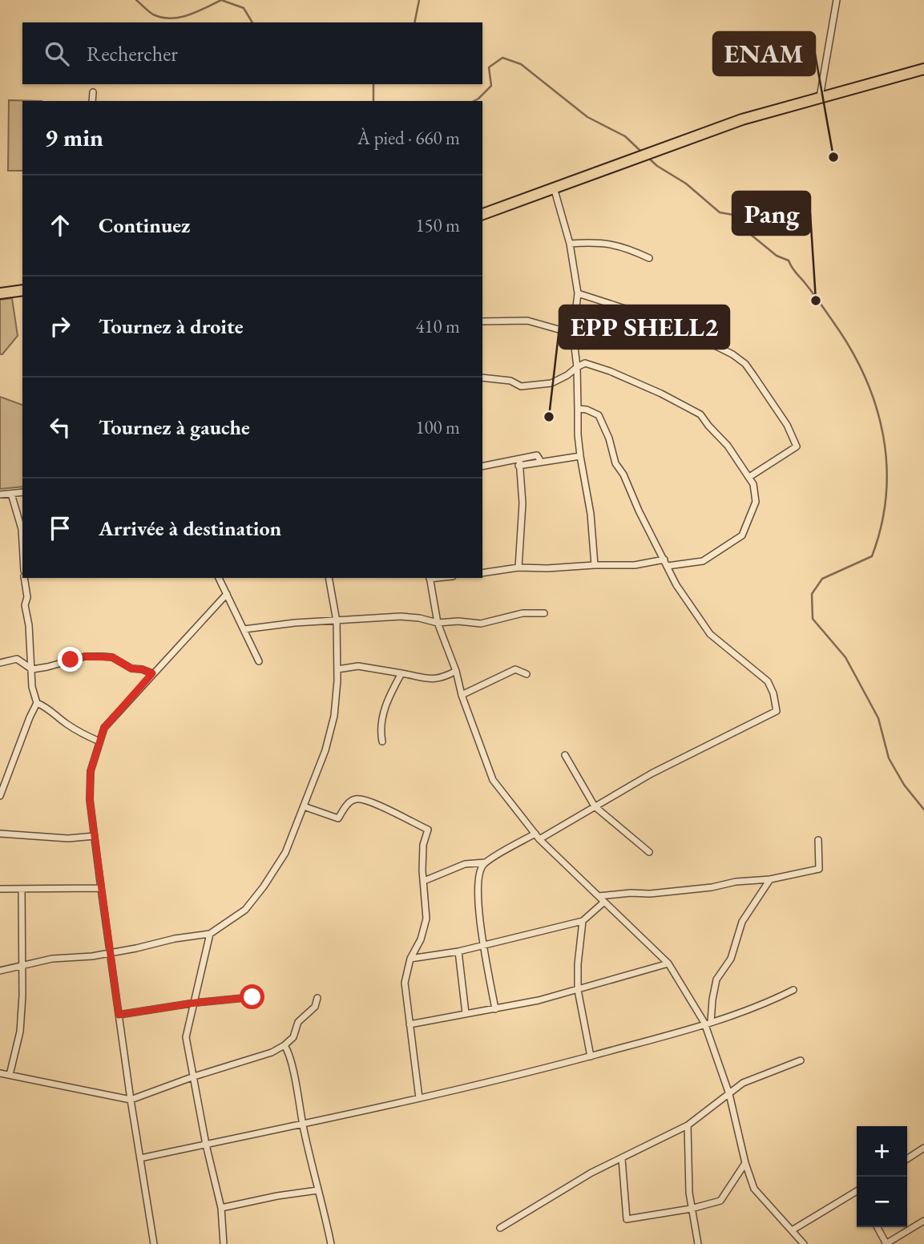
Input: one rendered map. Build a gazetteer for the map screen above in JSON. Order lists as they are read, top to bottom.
{
  "places": ["ENAM", "Pang", "EPP SHELL2"],
  "page": {
    "search": "Rechercher",
    "heading": ["9 min", "À pied · 660 m"],
    "list": [
      ["Continuez", "150 m"],
      ["Tournez à droite", "410 m"],
      ["Tournez à gauche", "100 m"],
      "Arrivée à destination"
    ],
    "map_buttons": ["+", "−"]
  }
}
